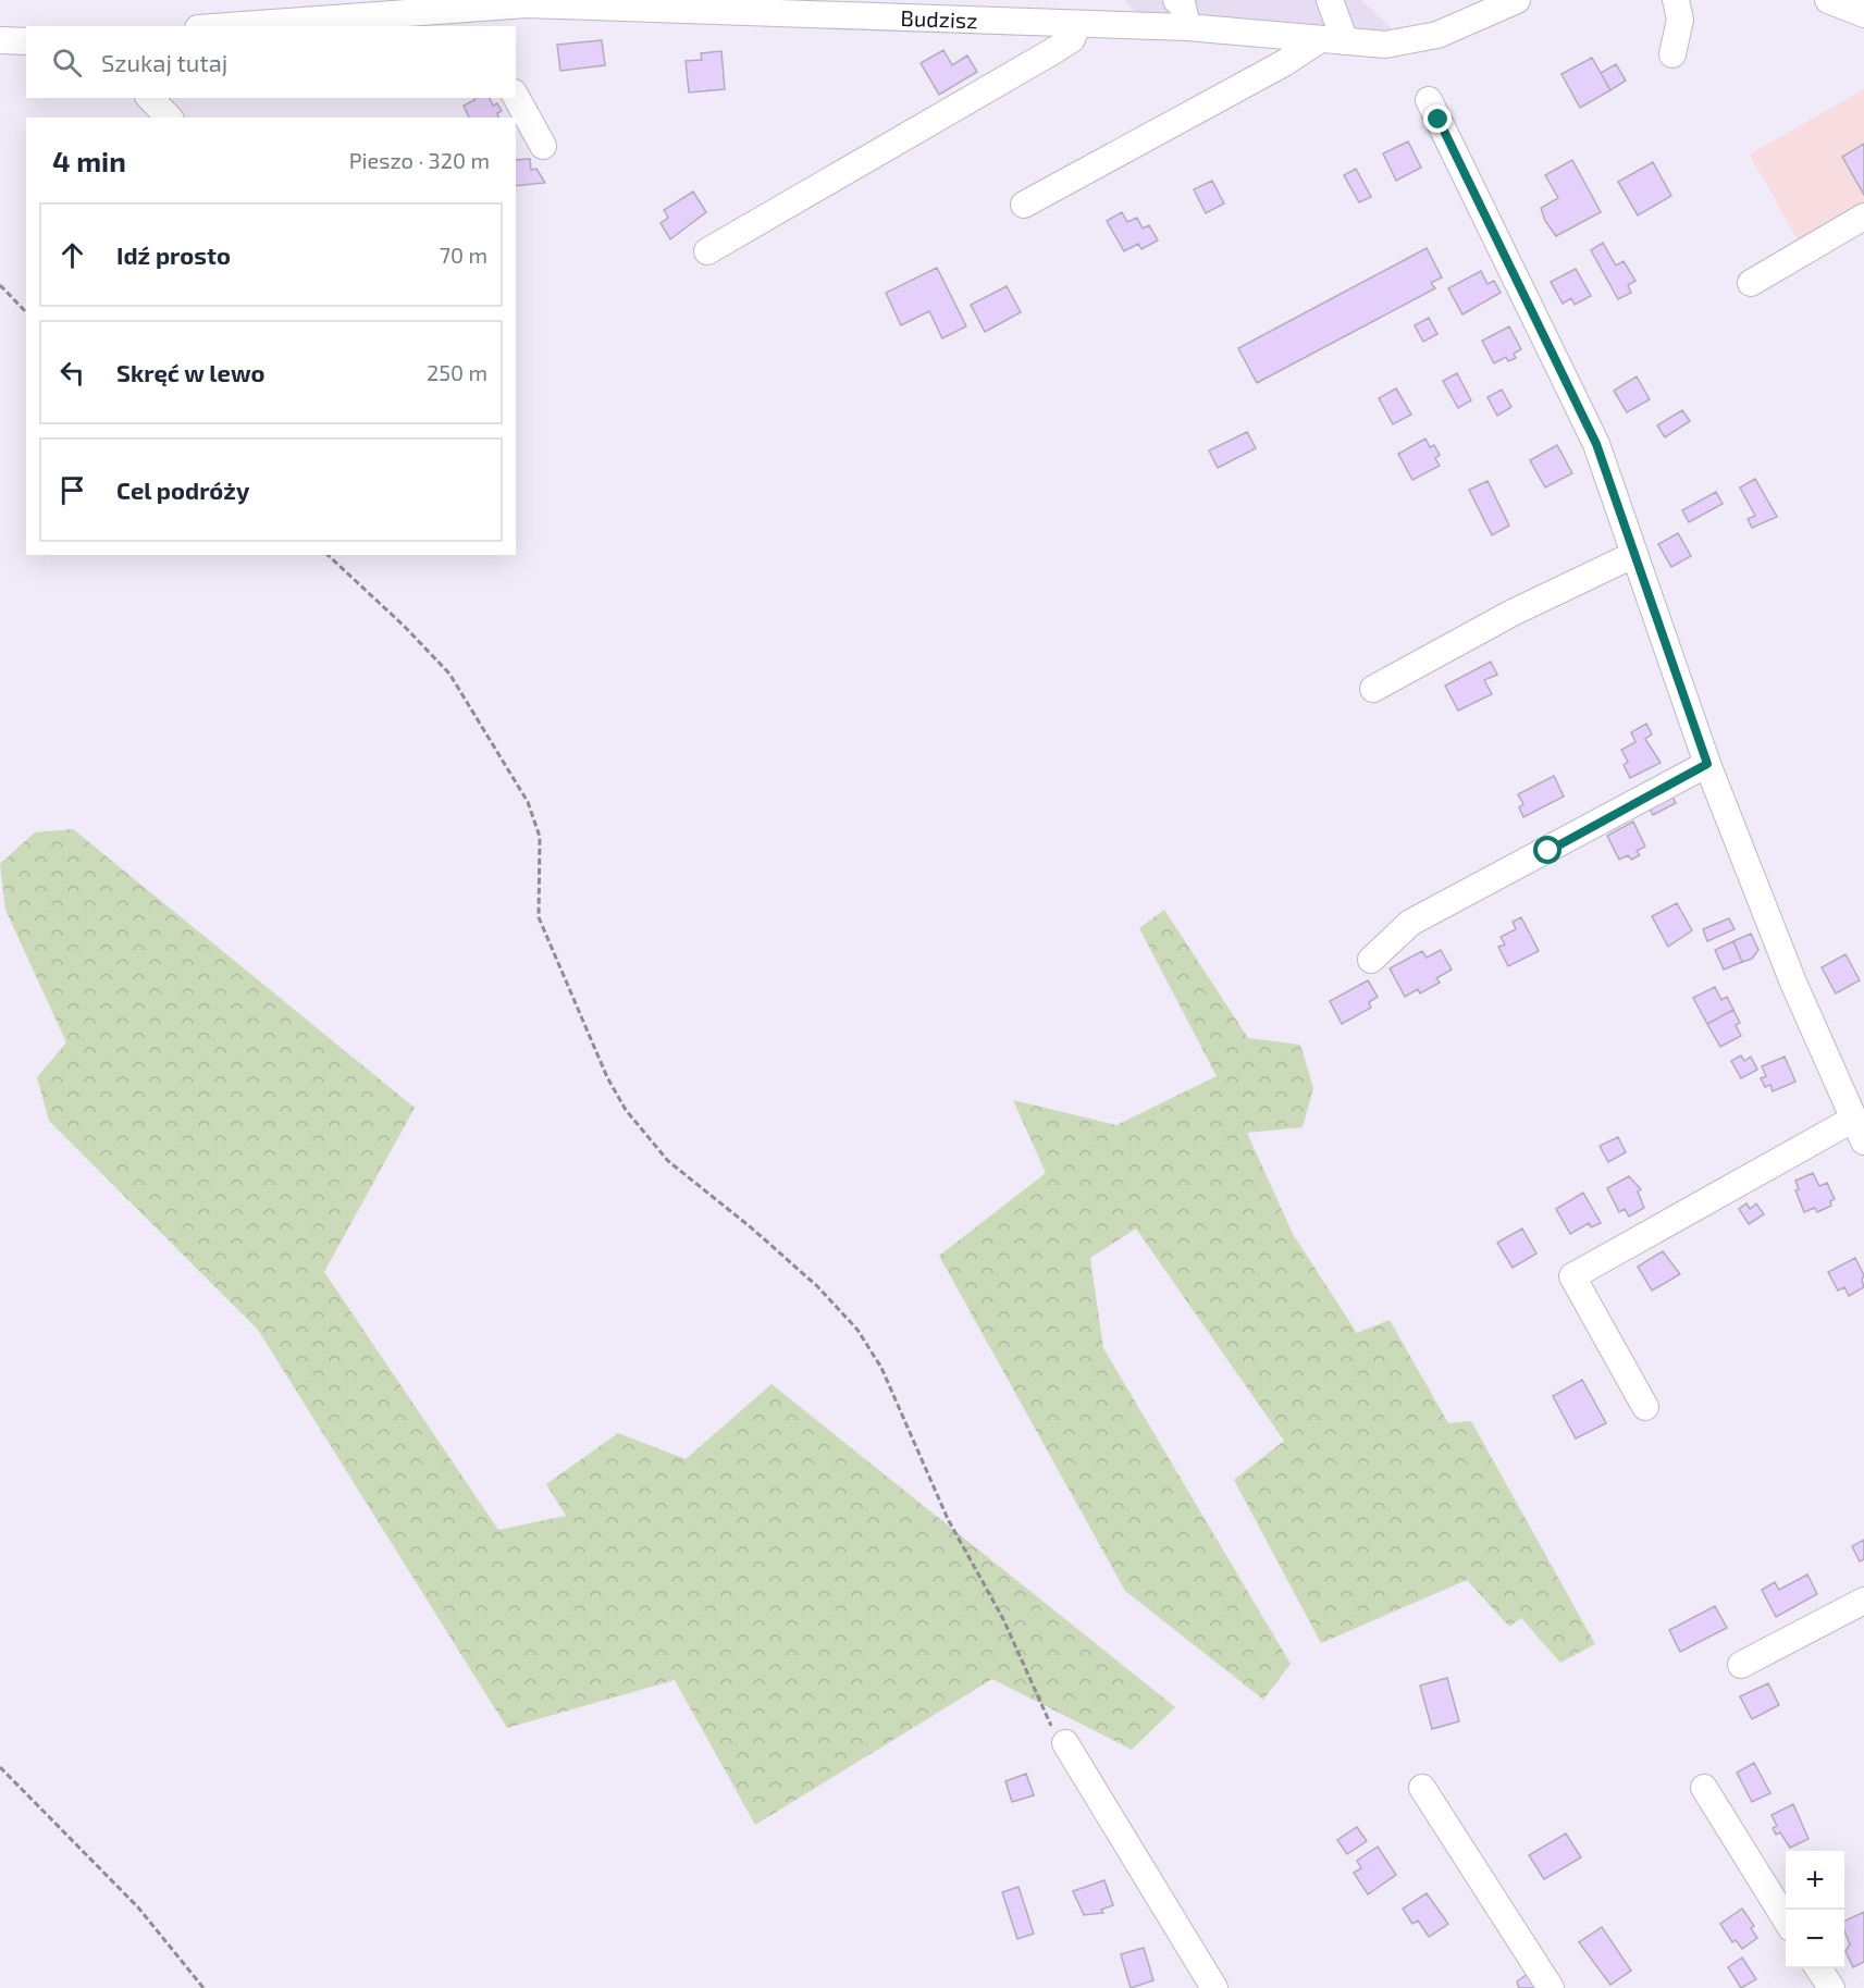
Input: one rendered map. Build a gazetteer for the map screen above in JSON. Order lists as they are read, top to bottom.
{
  "streets": {
    "street": ["Budzisz"]
  },
  "page": {
    "search": "Szukaj tutaj",
    "heading": ["4 min", "Pieszo · 320 m"],
    "list": [
      ["Idź prosto", "70 m"],
      ["Skręć w lewo", "250 m"],
      "Cel podróży"
    ],
    "map_buttons": ["+", "−"]
  }
}
